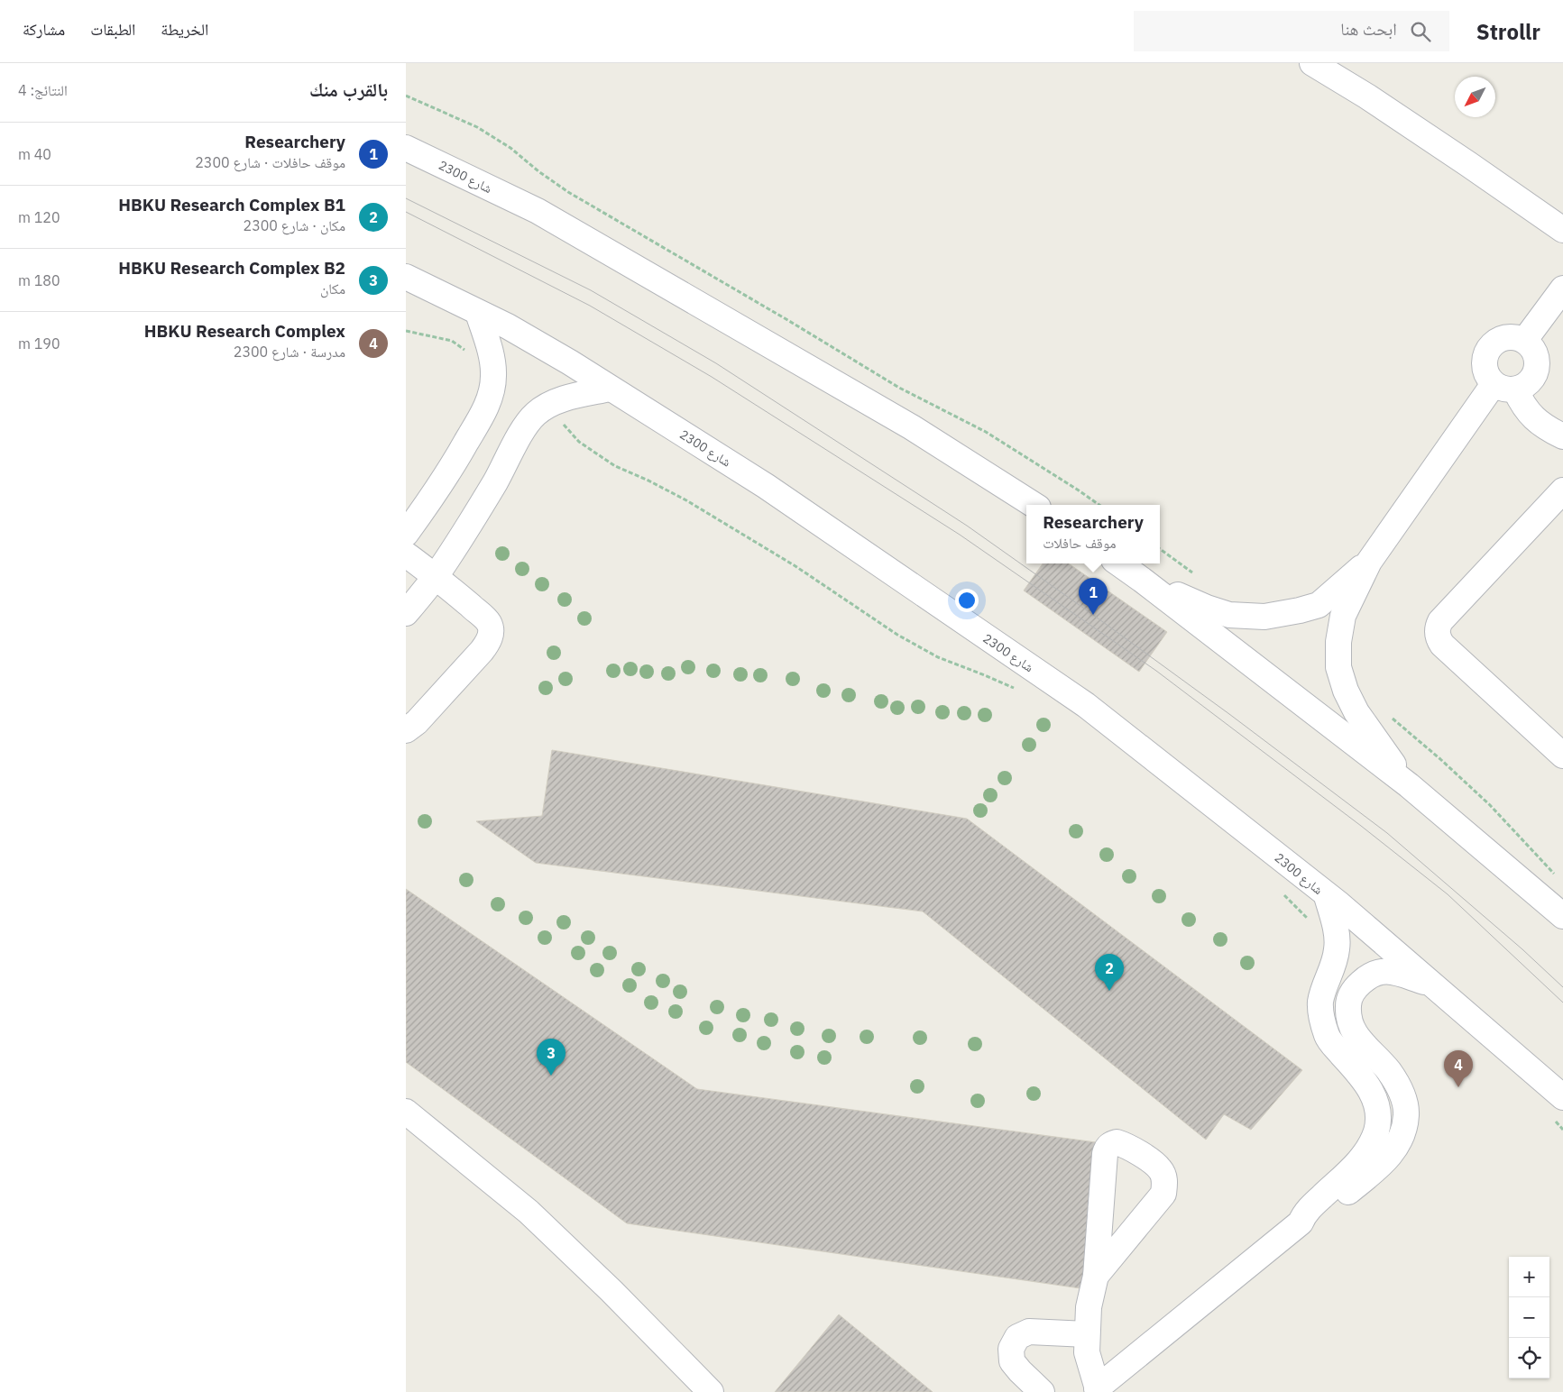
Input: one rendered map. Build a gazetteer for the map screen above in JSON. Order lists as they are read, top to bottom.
{
  "streets": {
    "street": ["شارع 2300"]
  },
  "north": "bottom left",
  "page": {
    "header": "Strollr",
    "search": "ابحث هنا",
    "nav": ["الخريطة", "الطبقات", "مشاركة"],
    "heading": ["بالقرب منك", "النتائج: 4"],
    "list": [
      {
        "mark": "1",
        "name": "Researchery",
        "note": "موقف حافلات · شارع 2300",
        "value": "40 m"
      },
      {
        "mark": "2",
        "name": "HBKU Research Complex B1",
        "note": "مكان · شارع 2300",
        "value": "120 m"
      },
      {
        "mark": "3",
        "name": "HBKU Research Complex B2",
        "note": "مكان",
        "value": "180 m"
      },
      {
        "mark": "4",
        "name": "HBKU Research Complex",
        "note": "مدرسة · شارع 2300",
        "value": "190 m"
      }
    ],
    "popup": ["Researchery", "موقف حافلات"],
    "pins": [
      "1",
      "2",
      "3",
      "4"
    ],
    "map_buttons": ["+", "−"]
  }
}
